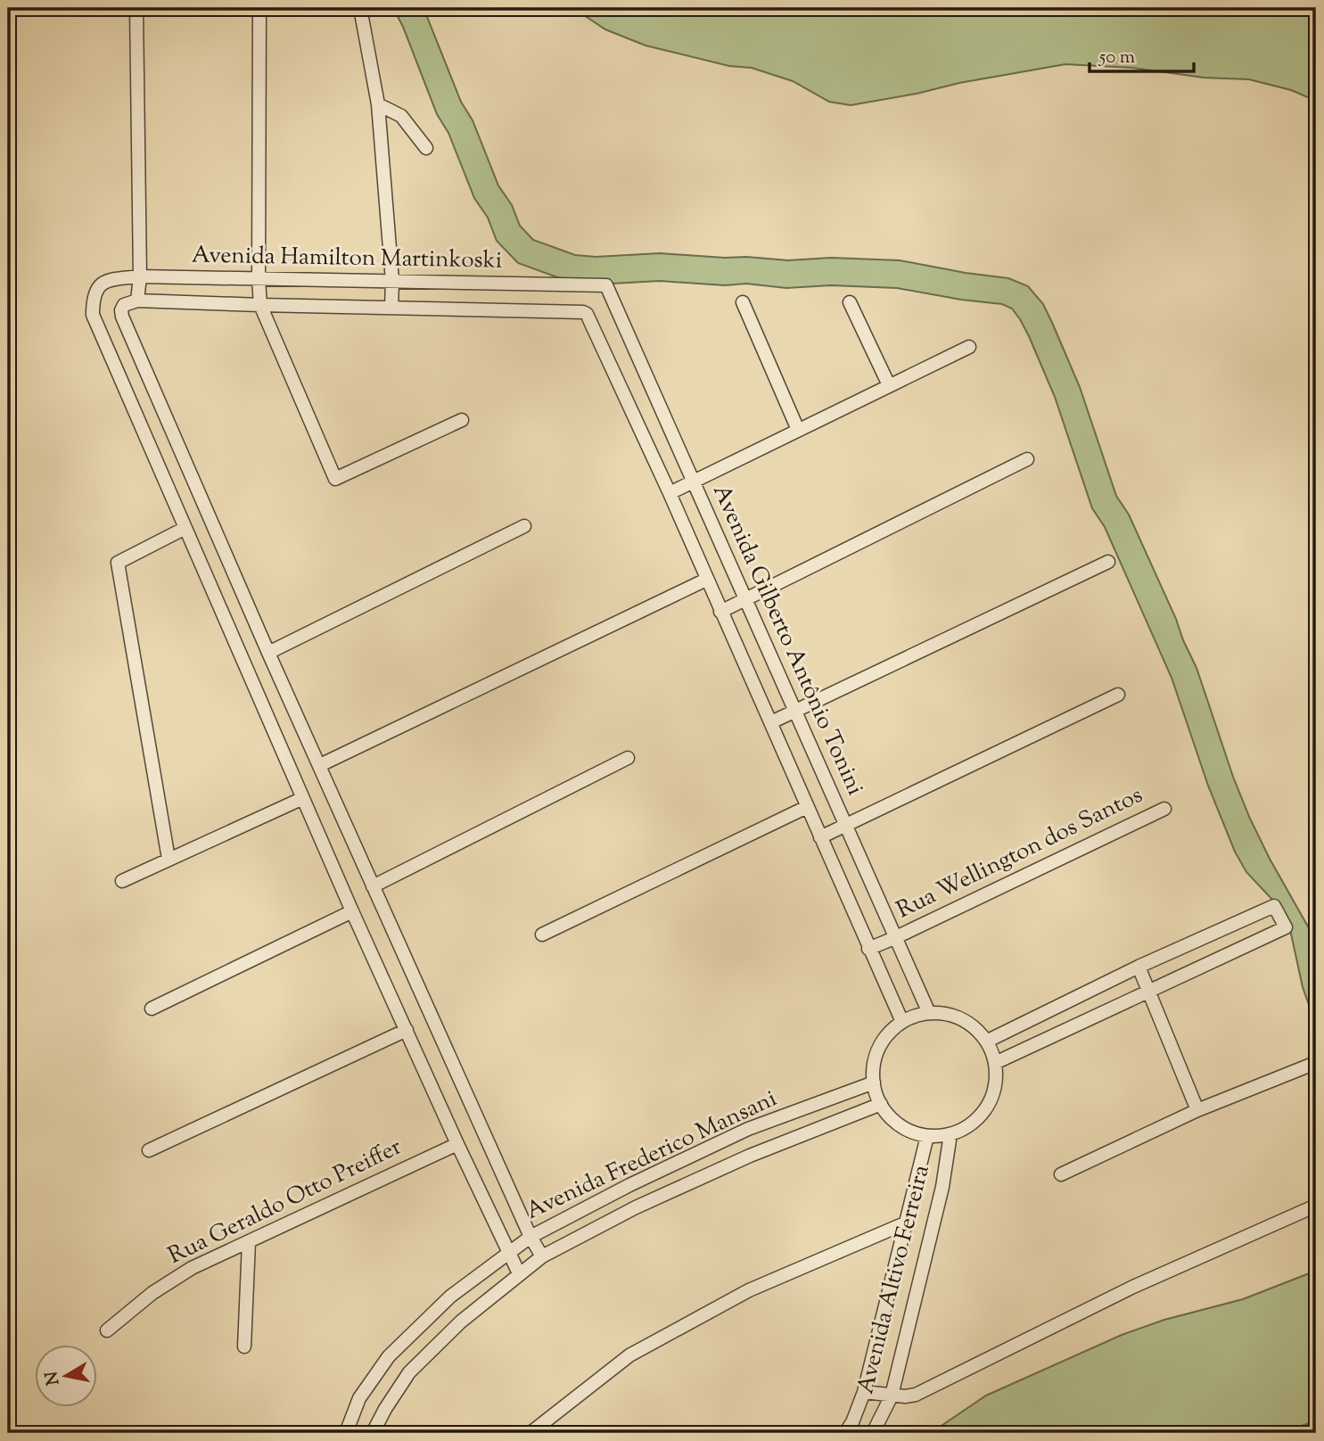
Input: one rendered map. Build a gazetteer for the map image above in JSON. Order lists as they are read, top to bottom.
{
  "streets": {
    "street": [
      "Avenida Hamilton Martinkoski",
      "Avenida Gilberto Antônio Tonini",
      "Rua Wellington dos Santos",
      "Avenida Frederico Mansani",
      "Rua Geraldo Otto Preiffer",
      "Avenida Altivo Ferreira"
    ]
  },
  "crossings": [
    ["Avenida Hamilton Martinkoski", "Avenida Gilberto Antônio Tonini"],
    ["Avenida Gilberto Antônio Tonini", "Rua Wellington dos Santos"],
    ["Avenida Gilberto Antônio Tonini", "Avenida Frederico Mansani"],
    ["Avenida Gilberto Antônio Tonini", "Avenida Altivo Ferreira"],
    ["Avenida Frederico Mansani", "Avenida Altivo Ferreira"]
  ],
  "scale_bar": "50 m",
  "north": "left"
}
